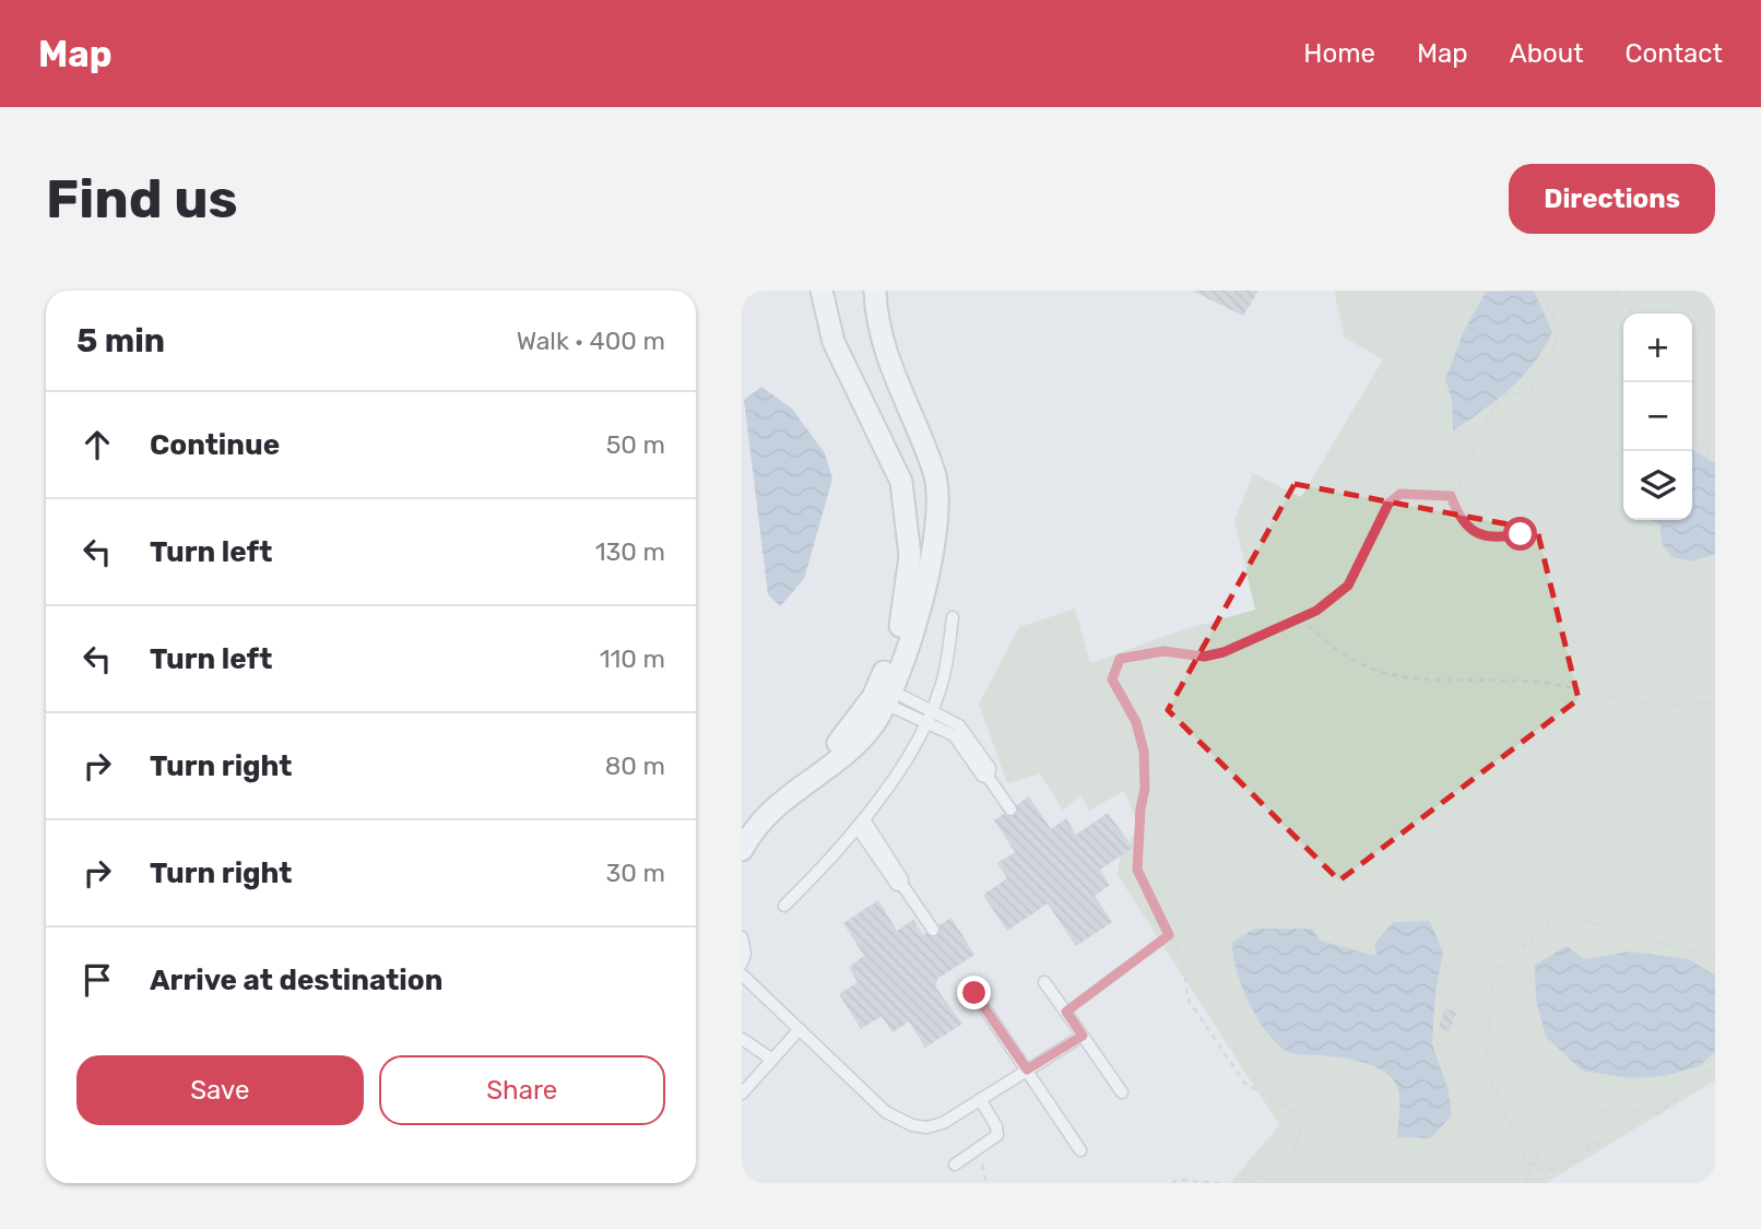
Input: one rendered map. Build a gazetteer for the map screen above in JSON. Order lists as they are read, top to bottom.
{
  "page": {
    "header": "Map",
    "nav": [
      "Home",
      "Map",
      "About",
      "Contact"
    ],
    "buttons": [
      "Directions",
      ["Save", "Share"]
    ],
    "title": "Find us",
    "heading": ["5 min", "Walk · 400 m"],
    "map_buttons": ["+", "−"],
    "list": [
      ["Continue", "50 m"],
      ["Turn left", "130 m"],
      ["Turn left", "110 m"],
      ["Turn right", "80 m"],
      ["Turn right", "30 m"],
      "Arrive at destination"
    ]
  }
}
